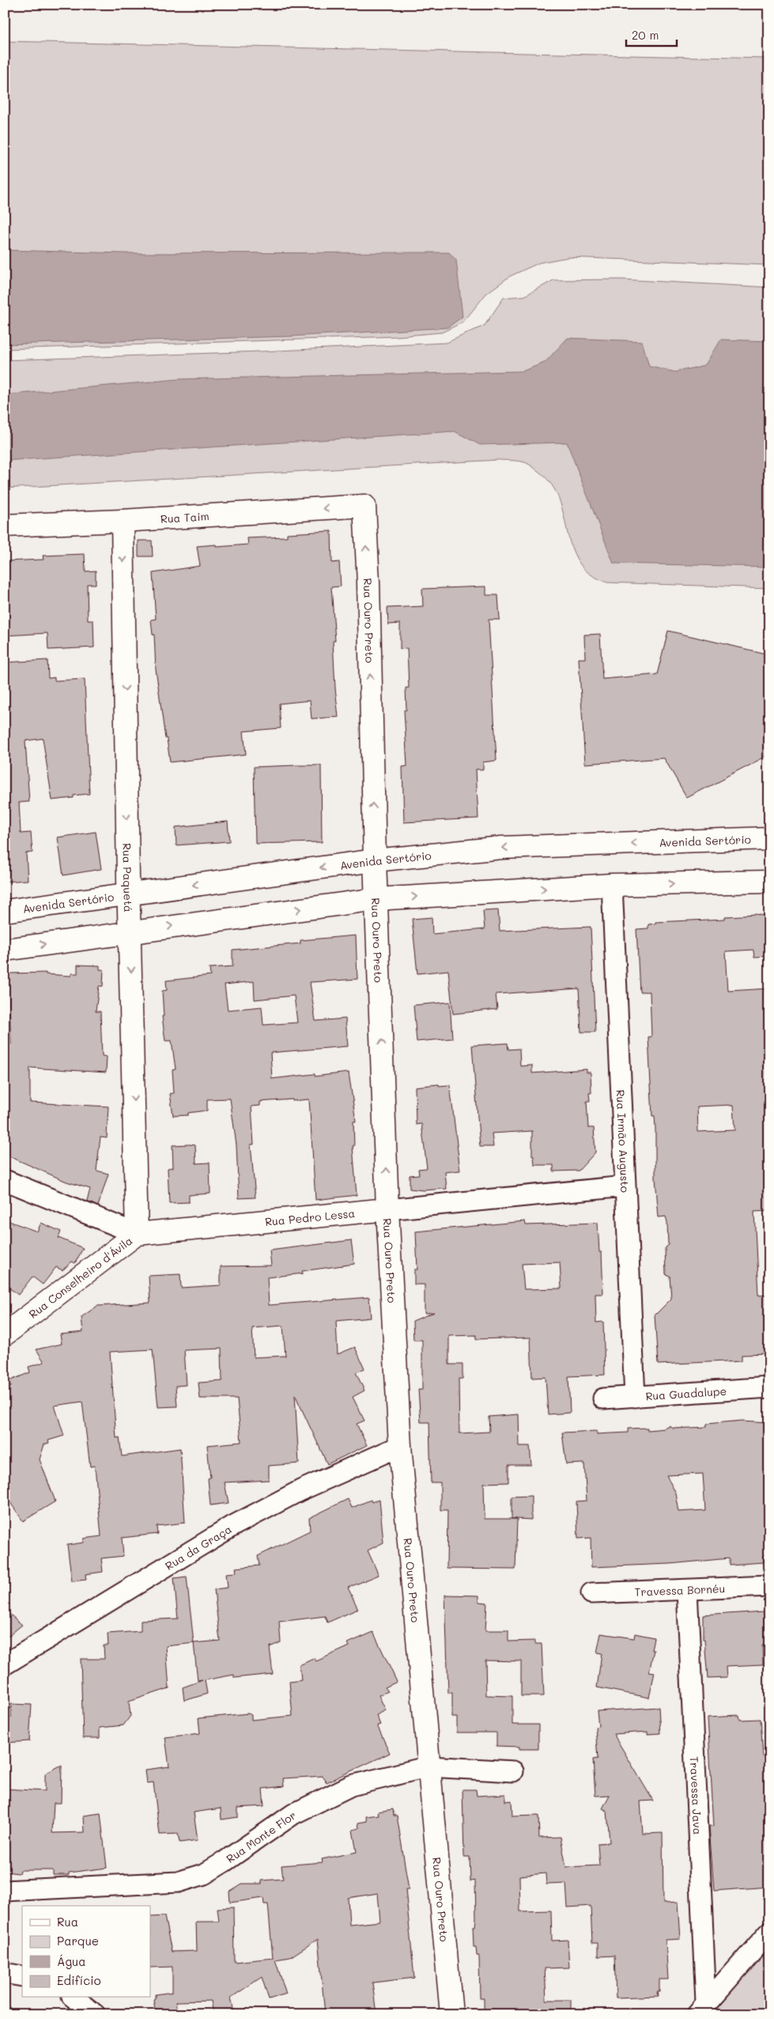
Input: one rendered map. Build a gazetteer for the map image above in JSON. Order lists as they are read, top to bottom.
{
  "streets": {
    "main road": [
      "Rua Taim",
      "Rua Ouro Preto",
      "Avenida Sertório",
      "Rua Paquetá",
      "Rua Pedro Lessa",
      "Rua Conselheiro d'Ávila"
    ],
    "street": [
      "Rua Irmão Augusto",
      "Rua Guadalupe",
      "Rua da Graça",
      "Travessa Bornéu",
      "Travessa Java",
      "Rua Monte Flor"
    ]
  },
  "crossings": [
    ["Rua Taim", "Rua Ouro Preto"],
    ["Rua Taim", "Rua Paquetá"],
    ["Rua Ouro Preto", "Avenida Sertório"],
    ["Rua Ouro Preto", "Rua Pedro Lessa"],
    ["Rua Ouro Preto", "Rua da Graça"],
    ["Rua Ouro Preto", "Rua Monte Flor"],
    ["Avenida Sertório", "Rua Paquetá"],
    ["Rua Paquetá", "Rua Pedro Lessa"],
    ["Rua Paquetá", "Rua Conselheiro d'Ávila"],
    ["Rua Irmão Augusto", "Rua Pedro Lessa"],
    ["Rua Irmão Augusto", "Rua Guadalupe"],
    ["Rua Pedro Lessa", "Rua Conselheiro d'Ávila"],
    ["Travessa Bornéu", "Travessa Java"]
  ],
  "one_way": ["Rua Taim", "Rua Ouro Preto", "Rua Paquetá"],
  "legend": [
    "Rua",
    "Parque",
    "Água",
    "Edifício"
  ],
  "scale_bar": "20 m"
}
